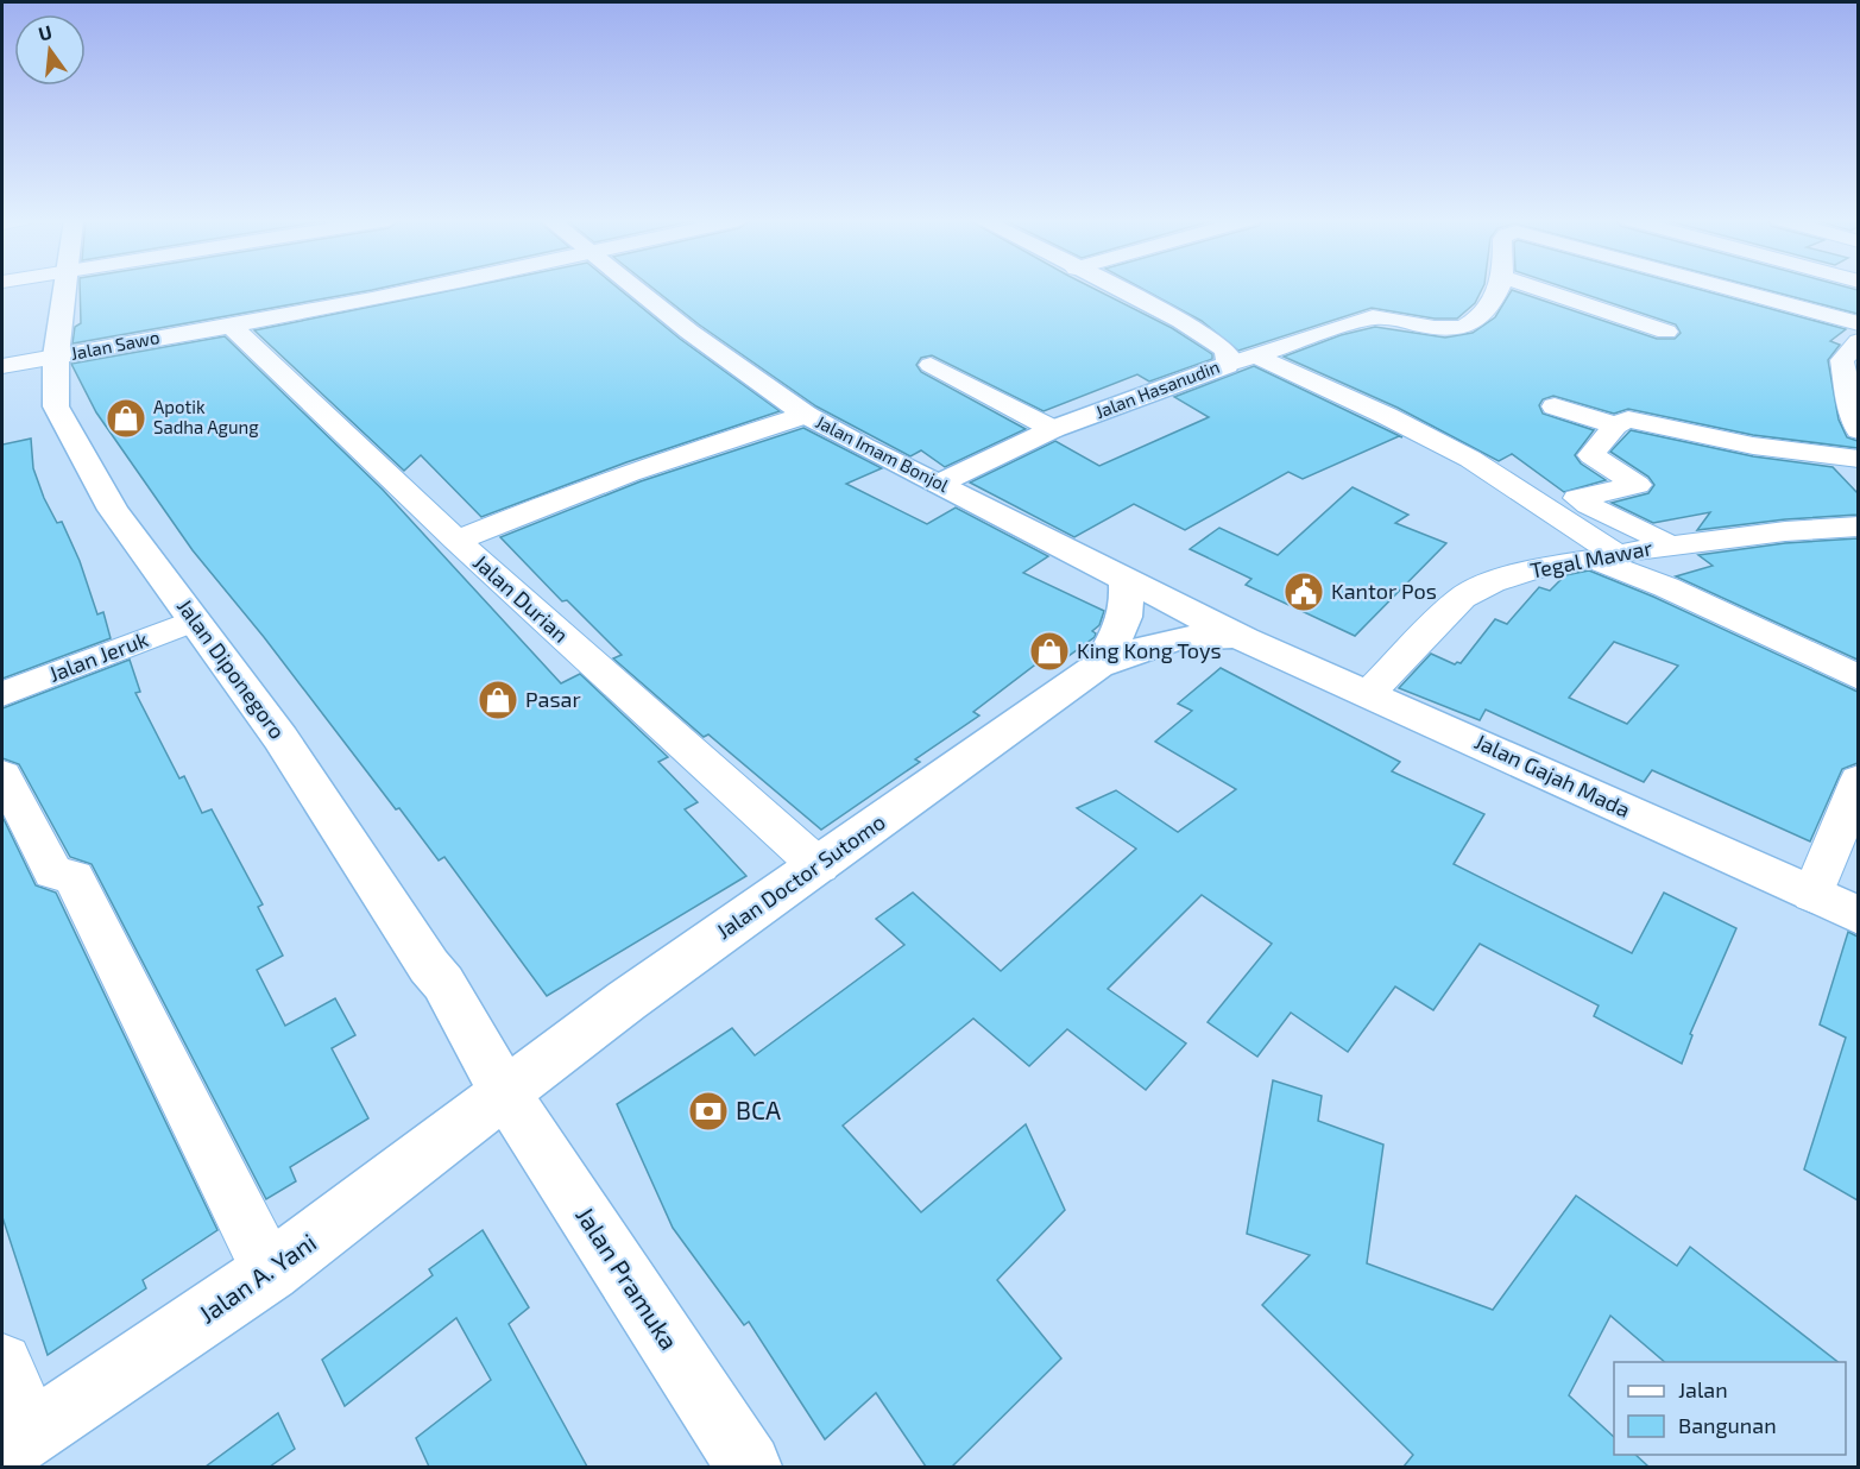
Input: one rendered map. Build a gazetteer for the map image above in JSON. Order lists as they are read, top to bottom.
{
  "streets": {
    "main road": [
      "Jalan Hasanudin",
      "Jalan Imam Bonjol",
      "Jalan Diponegoro",
      "Jalan Gajah Mada",
      "Jalan Doctor Sutomo",
      "Jalan A. Yani",
      "Jalan Pramuka"
    ],
    "street": [
      "Jalan Sawo",
      "Tegal Mawar",
      "Jalan Durian",
      "Jalan Jeruk"
    ]
  },
  "crossings": [
    ["Jalan Sawo", "Jalan Durian"],
    ["Jalan Sawo", "Jalan Diponegoro"],
    ["Jalan Hasanudin", "Jalan Imam Bonjol"],
    ["Jalan Imam Bonjol", "Jalan Gajah Mada"],
    ["Jalan Imam Bonjol", "Jalan Doctor Sutomo"],
    ["Tegal Mawar", "Jalan Gajah Mada"],
    ["Jalan Durian", "Jalan Doctor Sutomo"],
    ["Jalan Jeruk", "Jalan Diponegoro"],
    ["Jalan Diponegoro", "Jalan Doctor Sutomo"],
    ["Jalan Diponegoro", "Jalan A. Yani"],
    ["Jalan Diponegoro", "Jalan Pramuka"],
    ["Jalan Gajah Mada", "Jalan Doctor Sutomo"],
    ["Jalan Doctor Sutomo", "Jalan A. Yani"],
    ["Jalan Doctor Sutomo", "Jalan Pramuka"],
    ["Jalan A. Yani", "Jalan Pramuka"]
  ],
  "places": {
    "shop": ["Apotik Sadha Agung", "King Kong Toys", "Pasar"],
    "public building": ["Kantor Pos"],
    "bank": ["BCA"]
  },
  "legend": ["Jalan", "Bangunan"],
  "north": "top"
}
